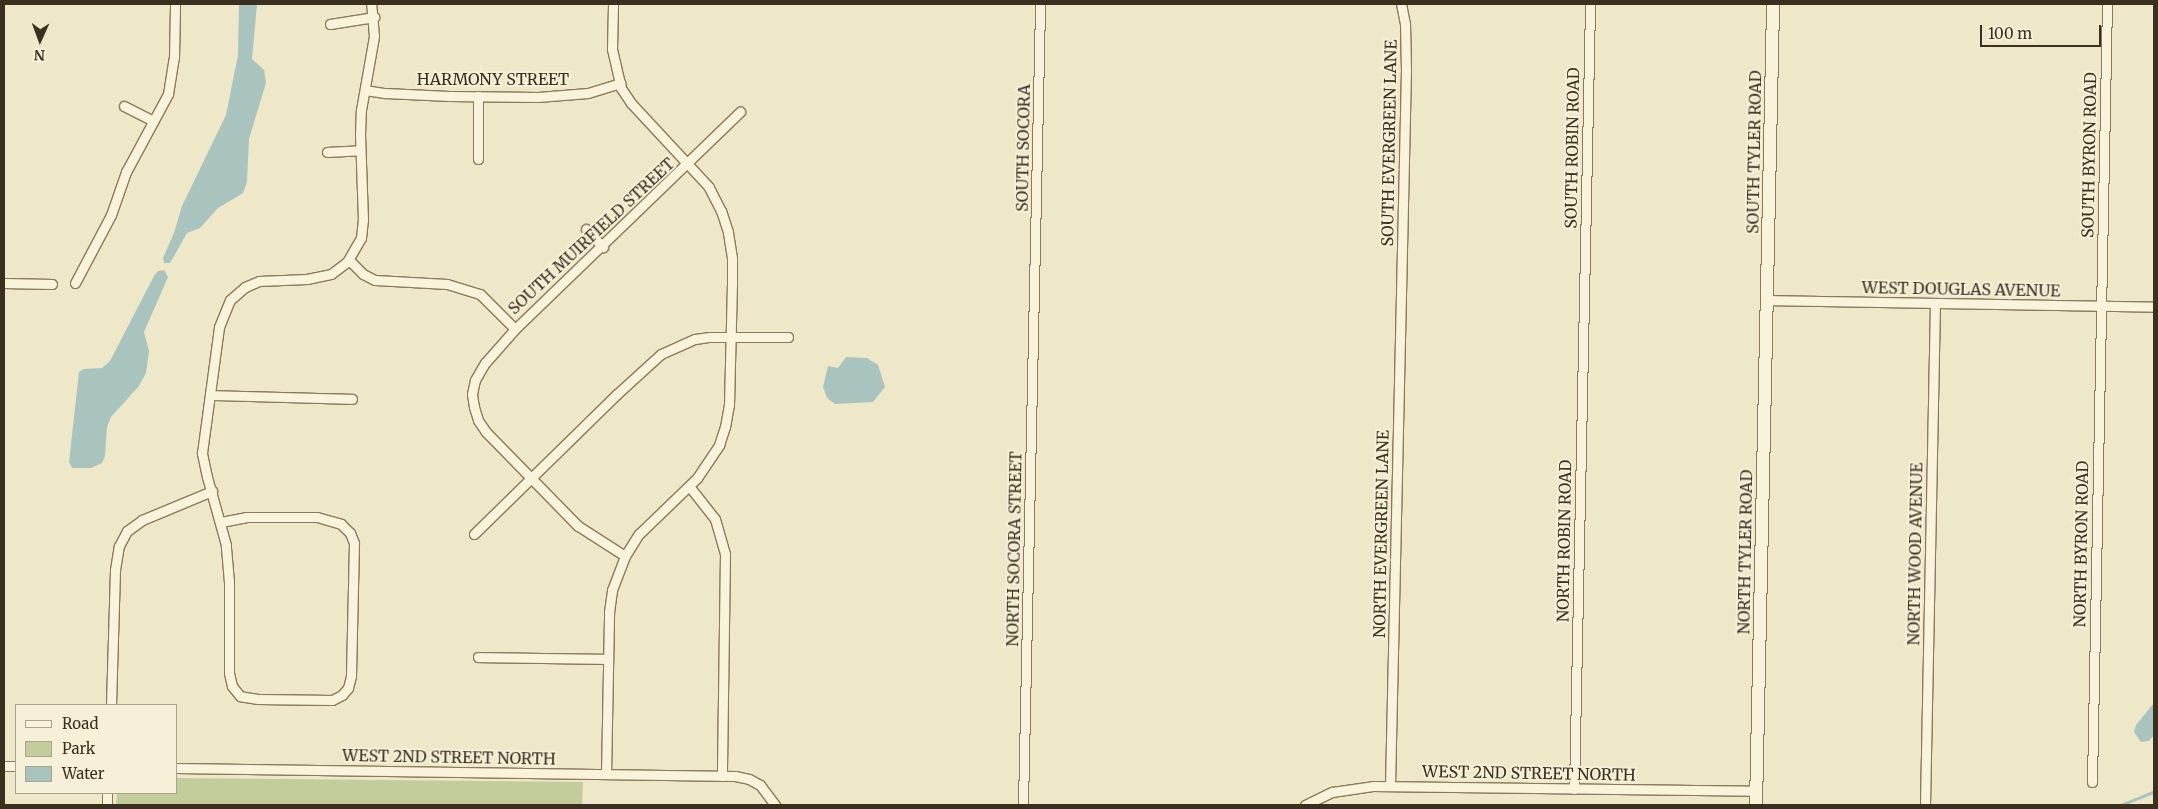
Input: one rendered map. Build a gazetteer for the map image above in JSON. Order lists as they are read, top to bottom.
{
  "streets": {
    "main road": ["SOUTH TYLER ROAD", "NORTH TYLER ROAD"],
    "street": [
      "HARMONY STREET",
      "SOUTH EVERGREEN LANE",
      "SOUTH SOCORA",
      "SOUTH ROBIN ROAD",
      "SOUTH BYRON ROAD",
      "SOUTH MUIRFIELD STREET",
      "WEST DOUGLAS AVENUE",
      "NORTH EVERGREEN LANE",
      "NORTH ROBIN ROAD",
      "NORTH BYRON ROAD",
      "NORTH SOCORA STREET",
      "NORTH WOOD AVENUE",
      "WEST 2ND STREET NORTH"
    ]
  },
  "crossings": [
    ["SOUTH EVERGREEN LANE", "NORTH EVERGREEN LANE"],
    ["SOUTH SOCORA", "NORTH SOCORA STREET"],
    ["SOUTH ROBIN ROAD", "NORTH ROBIN ROAD"],
    ["SOUTH TYLER ROAD", "WEST DOUGLAS AVENUE"],
    ["SOUTH TYLER ROAD", "NORTH TYLER ROAD"],
    ["SOUTH BYRON ROAD", "WEST DOUGLAS AVENUE"],
    ["SOUTH BYRON ROAD", "NORTH BYRON ROAD"],
    ["WEST DOUGLAS AVENUE", "NORTH BYRON ROAD"],
    ["WEST DOUGLAS AVENUE", "NORTH TYLER ROAD"],
    ["WEST DOUGLAS AVENUE", "NORTH WOOD AVENUE"],
    ["NORTH EVERGREEN LANE", "WEST 2ND STREET NORTH"],
    ["NORTH ROBIN ROAD", "WEST 2ND STREET NORTH"],
    ["NORTH TYLER ROAD", "WEST 2ND STREET NORTH"]
  ],
  "legend": ["Road", "Park", "Water"],
  "scale_bar": "100 m",
  "north": "bottom"
}
